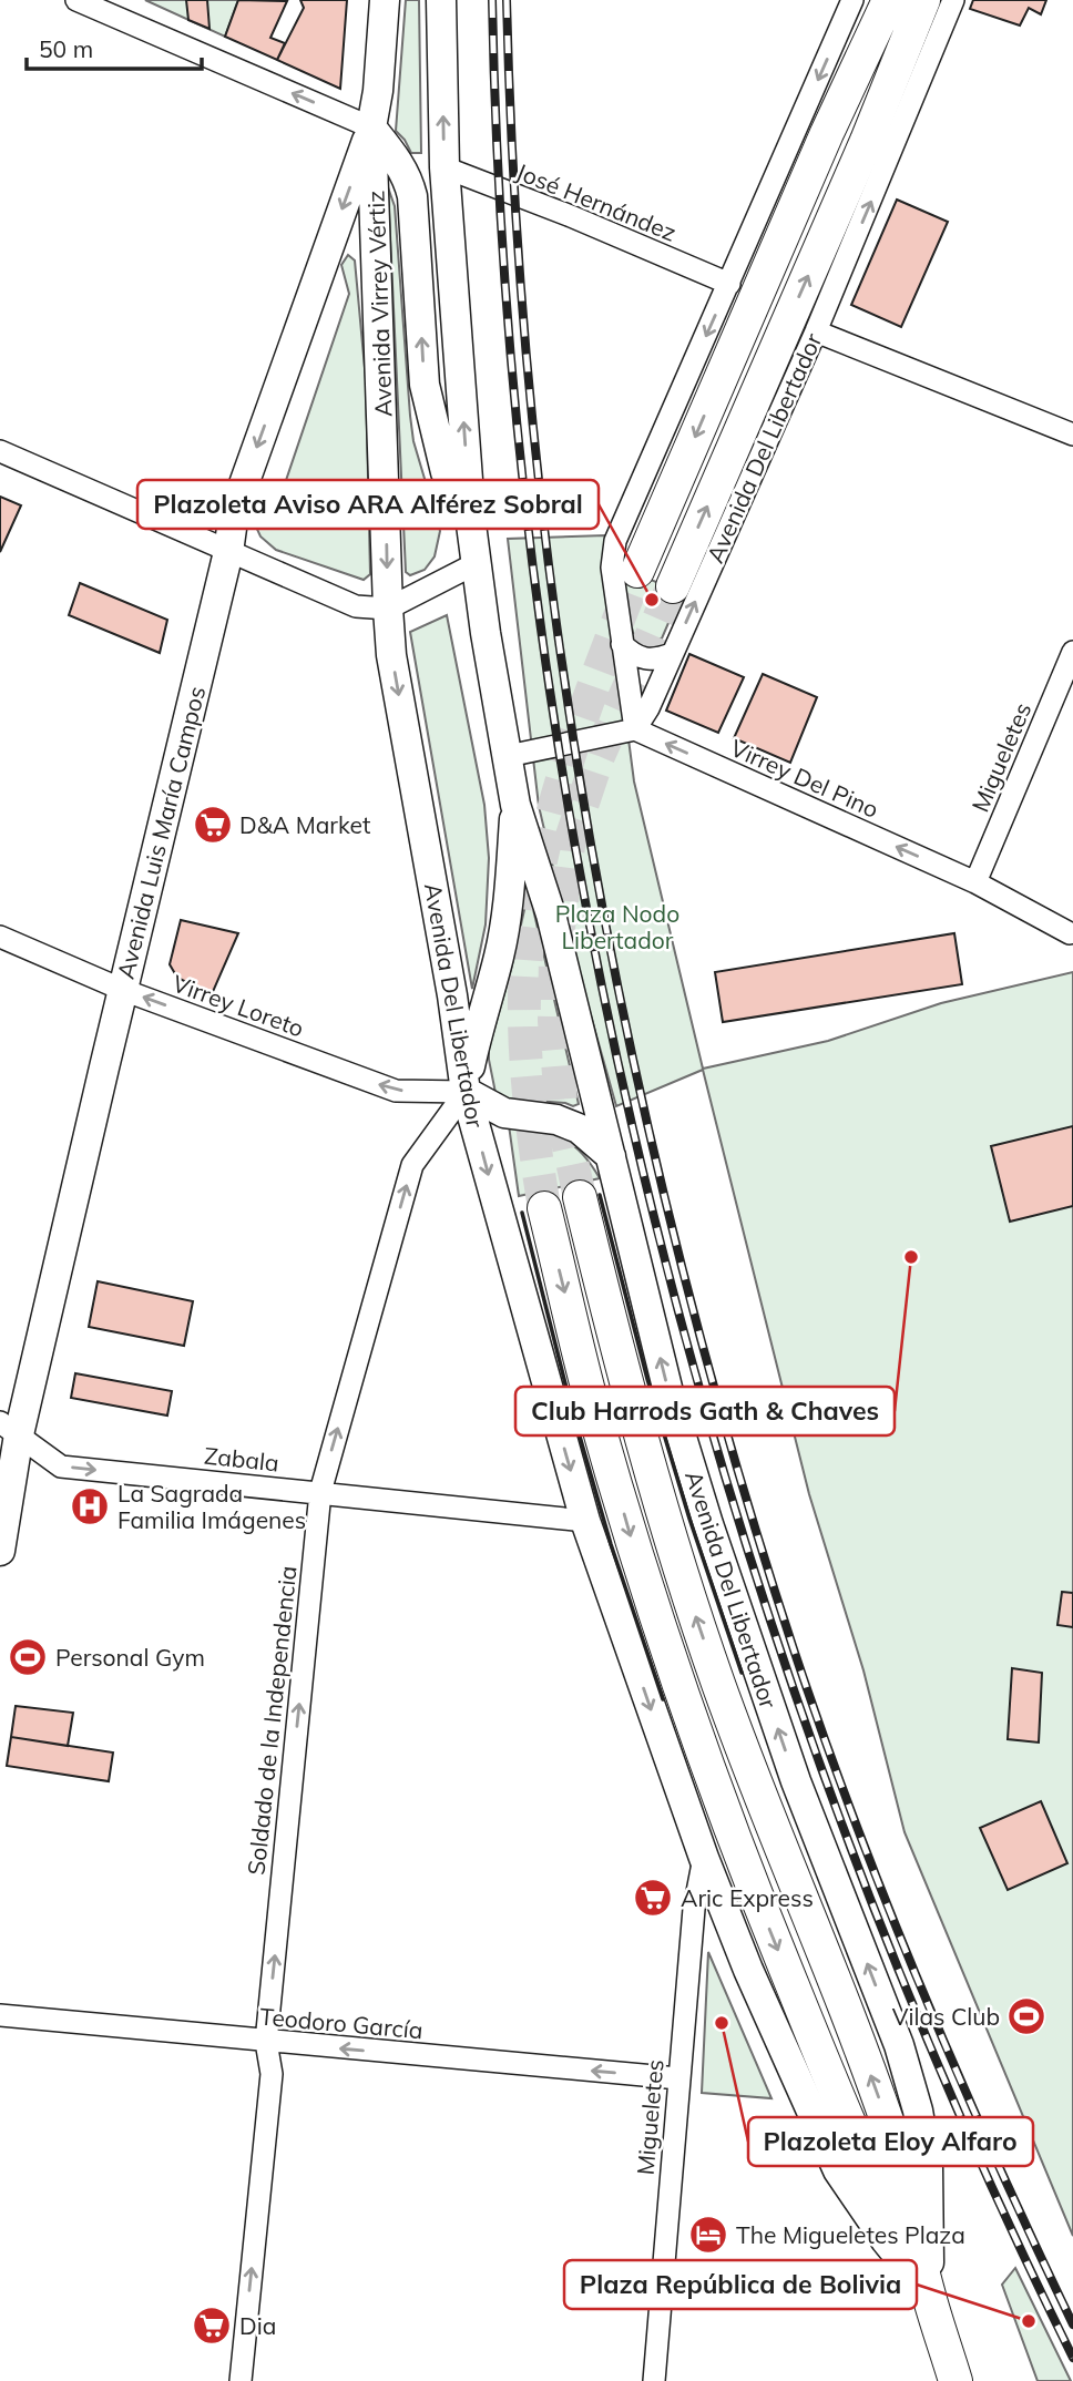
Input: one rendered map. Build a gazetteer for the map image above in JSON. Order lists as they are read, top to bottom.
{
  "streets": {
    "main road": ["Avenida Virrey Vértiz", "Avenida Del Libertador", "Avenida Luis María Campos"],
    "street": [
      "José Hernández",
      "Migueletes",
      "Virrey Del Pino",
      "Virrey Loreto",
      "Zabala",
      "Soldado de la Independencia",
      "Teodoro García"
    ]
  },
  "crossings": [
    ["Avenida Virrey Vértiz", "Avenida Del Libertador"],
    ["Avenida Virrey Vértiz", "Avenida Luis María Campos"],
    ["Avenida Del Libertador", "Migueletes"],
    ["Avenida Del Libertador", "Virrey Del Pino"],
    ["Avenida Del Libertador", "Virrey Loreto"],
    ["Avenida Del Libertador", "Zabala"],
    ["Avenida Del Libertador", "Soldado de la Independencia"],
    ["Migueletes", "Virrey Del Pino"],
    ["Migueletes", "Teodoro García"],
    ["Avenida Luis María Campos", "Virrey Loreto"],
    ["Avenida Luis María Campos", "Zabala"],
    ["Virrey Loreto", "Soldado de la Independencia"],
    ["Zabala", "Soldado de la Independencia"],
    ["Soldado de la Independencia", "Teodoro García"]
  ],
  "one_way": [
    "Virrey Del Pino",
    "Virrey Loreto",
    "Zabala",
    "Soldado de la Independencia",
    "Teodoro García"
  ],
  "parks": ["Plaza Nodo Libertador"],
  "places": {
    "other": [
      "Plazoleta Aviso ARA Alférez Sobral",
      "Club Harrods Gath & Chaves",
      "Plazoleta Eloy Alfaro",
      "Plaza República de Bolivia"
    ],
    "supermarket": ["D&A Market", "Aric Express", "Dia"],
    "hospital": ["La Sagrada Familia Imágenes"],
    "sports": ["Personal Gym", "Vilas Club"],
    "hotel": ["The Migueletes Plaza"]
  },
  "scale_bar": "50 m"
}
